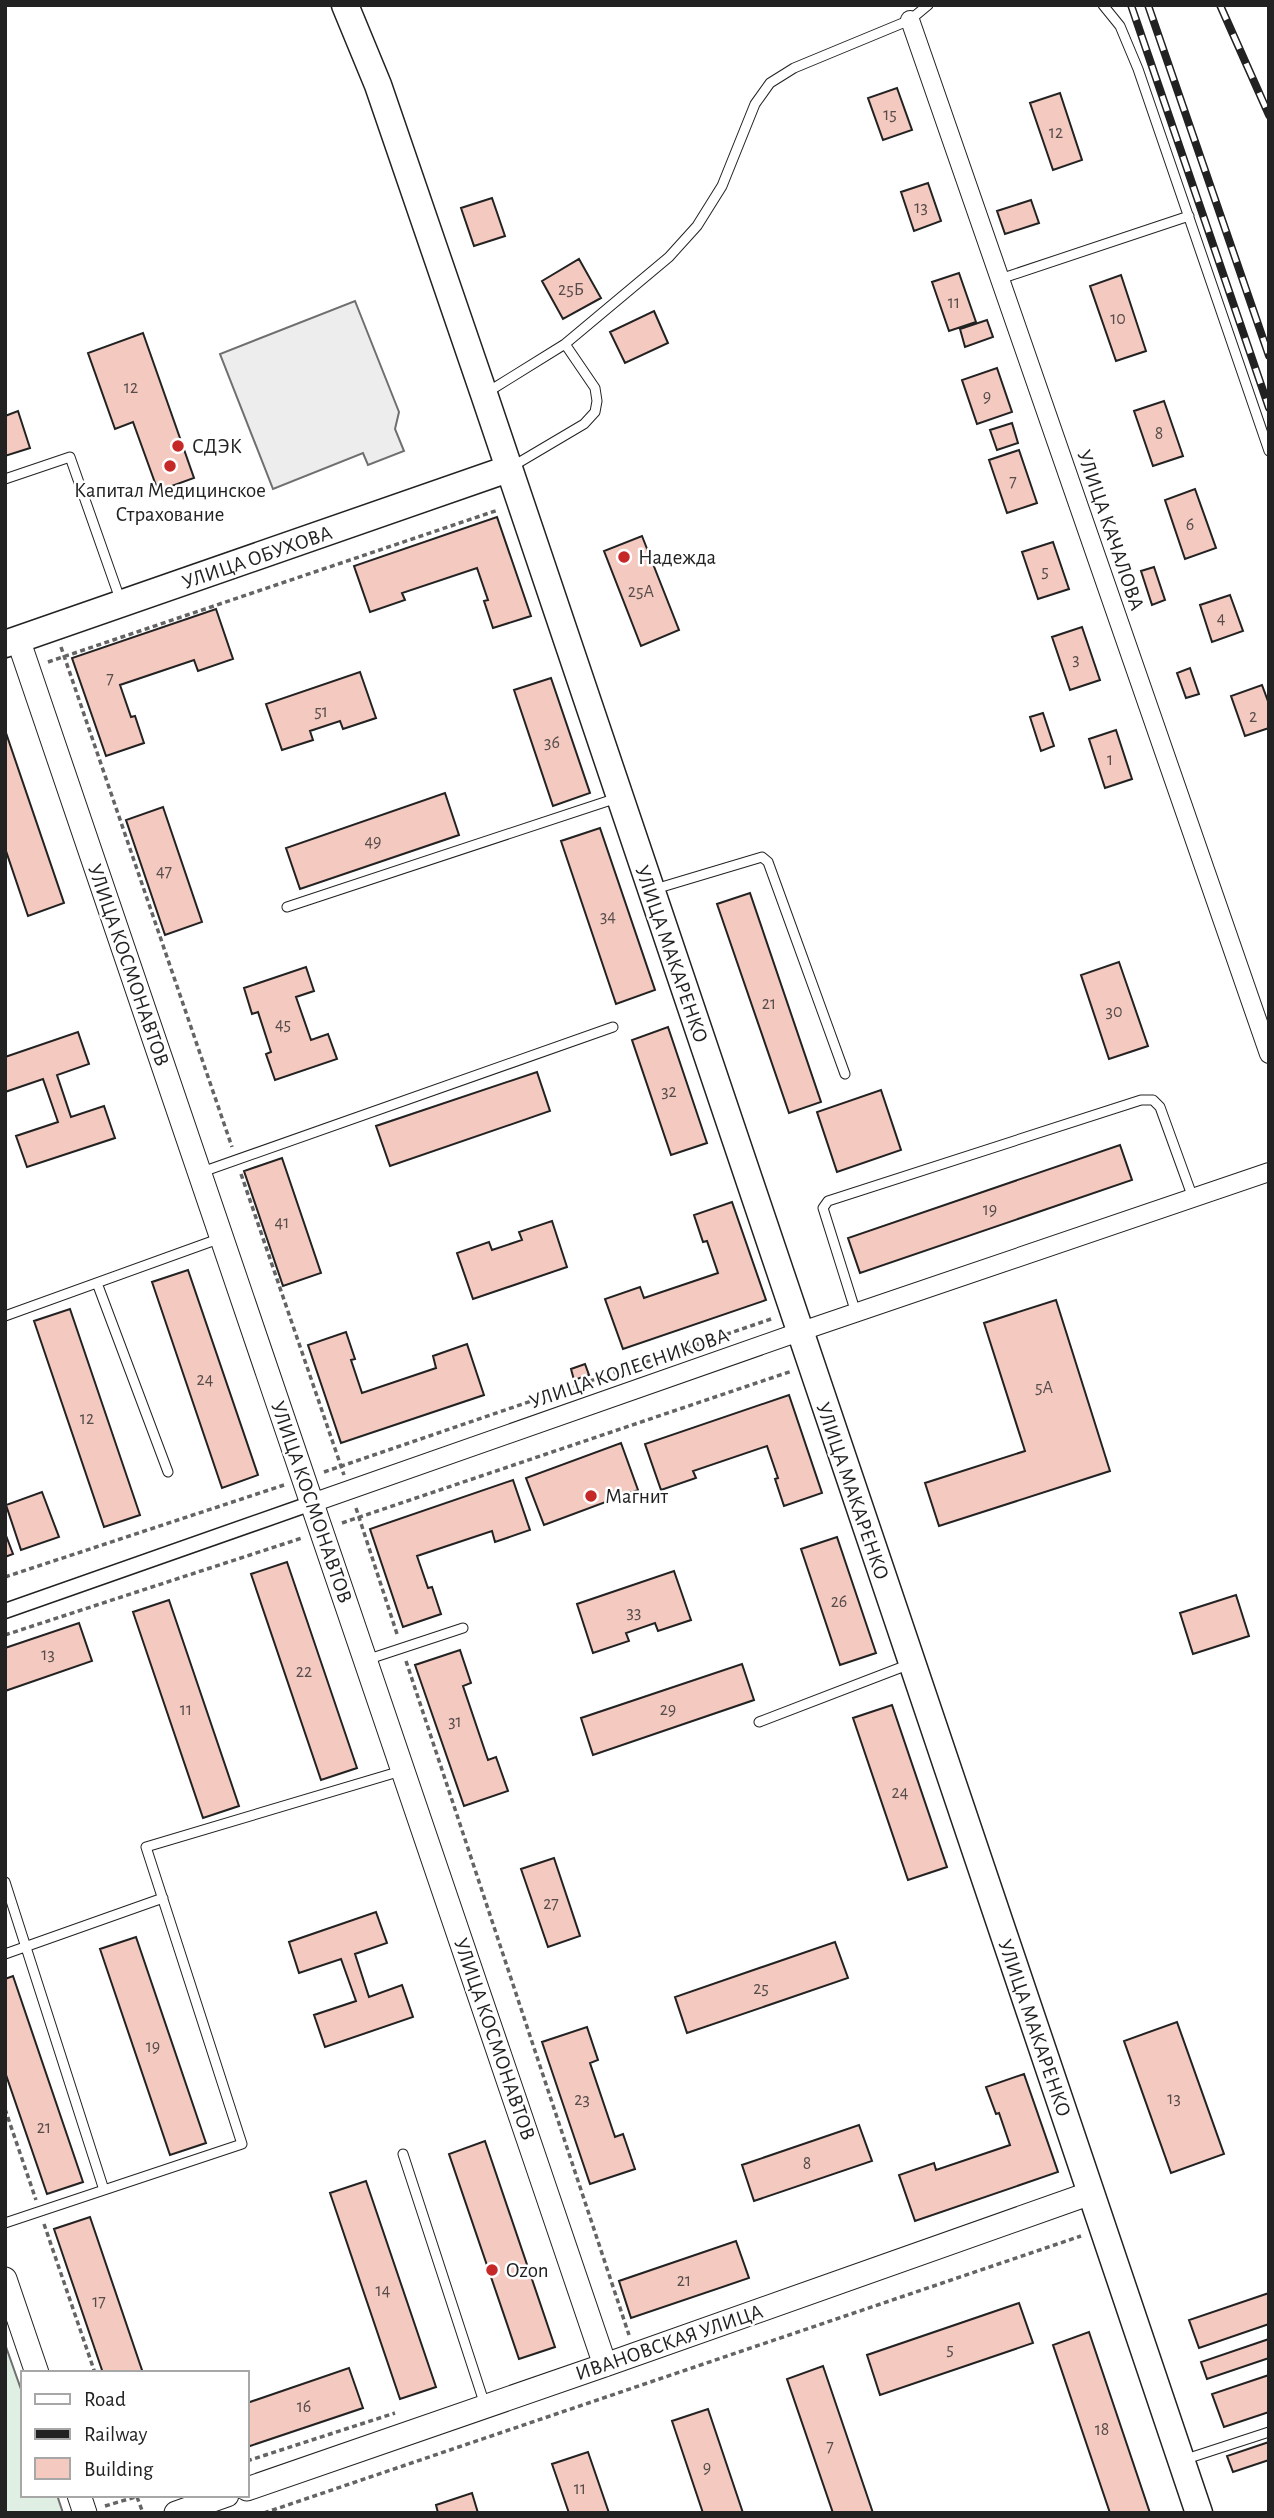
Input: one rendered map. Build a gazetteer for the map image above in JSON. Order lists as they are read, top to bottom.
{
  "streets": {
    "main road": ["УЛИЦА ОБУХОВА", "УЛИЦА МАКАРЕНКО"],
    "street": [
      "УЛИЦА КАЧАЛОВА",
      "УЛИЦА КОСМОНАВТОВ",
      "УЛИЦА КОЛЕСНИКОВА",
      "ИВАНОВСКАЯ УЛИЦА"
    ]
  },
  "crossings": [
    ["УЛИЦА ОБУХОВА", "УЛИЦА МАКАРЕНКО"],
    ["УЛИЦА ОБУХОВА", "УЛИЦА КОСМОНАВТОВ"],
    ["УЛИЦА МАКАРЕНКО", "УЛИЦА КОЛЕСНИКОВА"],
    ["УЛИЦА МАКАРЕНКО", "ИВАНОВСКАЯ УЛИЦА"],
    ["УЛИЦА КОСМОНАВТОВ", "УЛИЦА КОЛЕСНИКОВА"],
    ["УЛИЦА КОСМОНАВТОВ", "ИВАНОВСКАЯ УЛИЦА"]
  ],
  "places": [
    "СДЭК",
    "Капитал Медицинское Страхование",
    "Надежда",
    "Магнит",
    "Ozon"
  ],
  "house_numbers": [
    "15",
    "12",
    "13",
    "25Б",
    "11",
    "10",
    "12",
    "9",
    "8",
    "7",
    "6",
    "5",
    "25А",
    "4",
    "3",
    "7",
    "51",
    "2",
    "36",
    "1",
    "49",
    "47",
    "34",
    "21",
    "30",
    "45",
    "32",
    "19",
    "41",
    "24",
    "5А",
    "12",
    "26",
    "33",
    "13",
    "22",
    "11",
    "29",
    "31",
    "24",
    "27",
    "25",
    "19",
    "13",
    "23",
    "21",
    "8",
    "21",
    "14",
    "17",
    "5",
    "16",
    "18",
    "7",
    "9",
    "11"
  ],
  "legend": ["Road", "Railway", "Building"]
}
